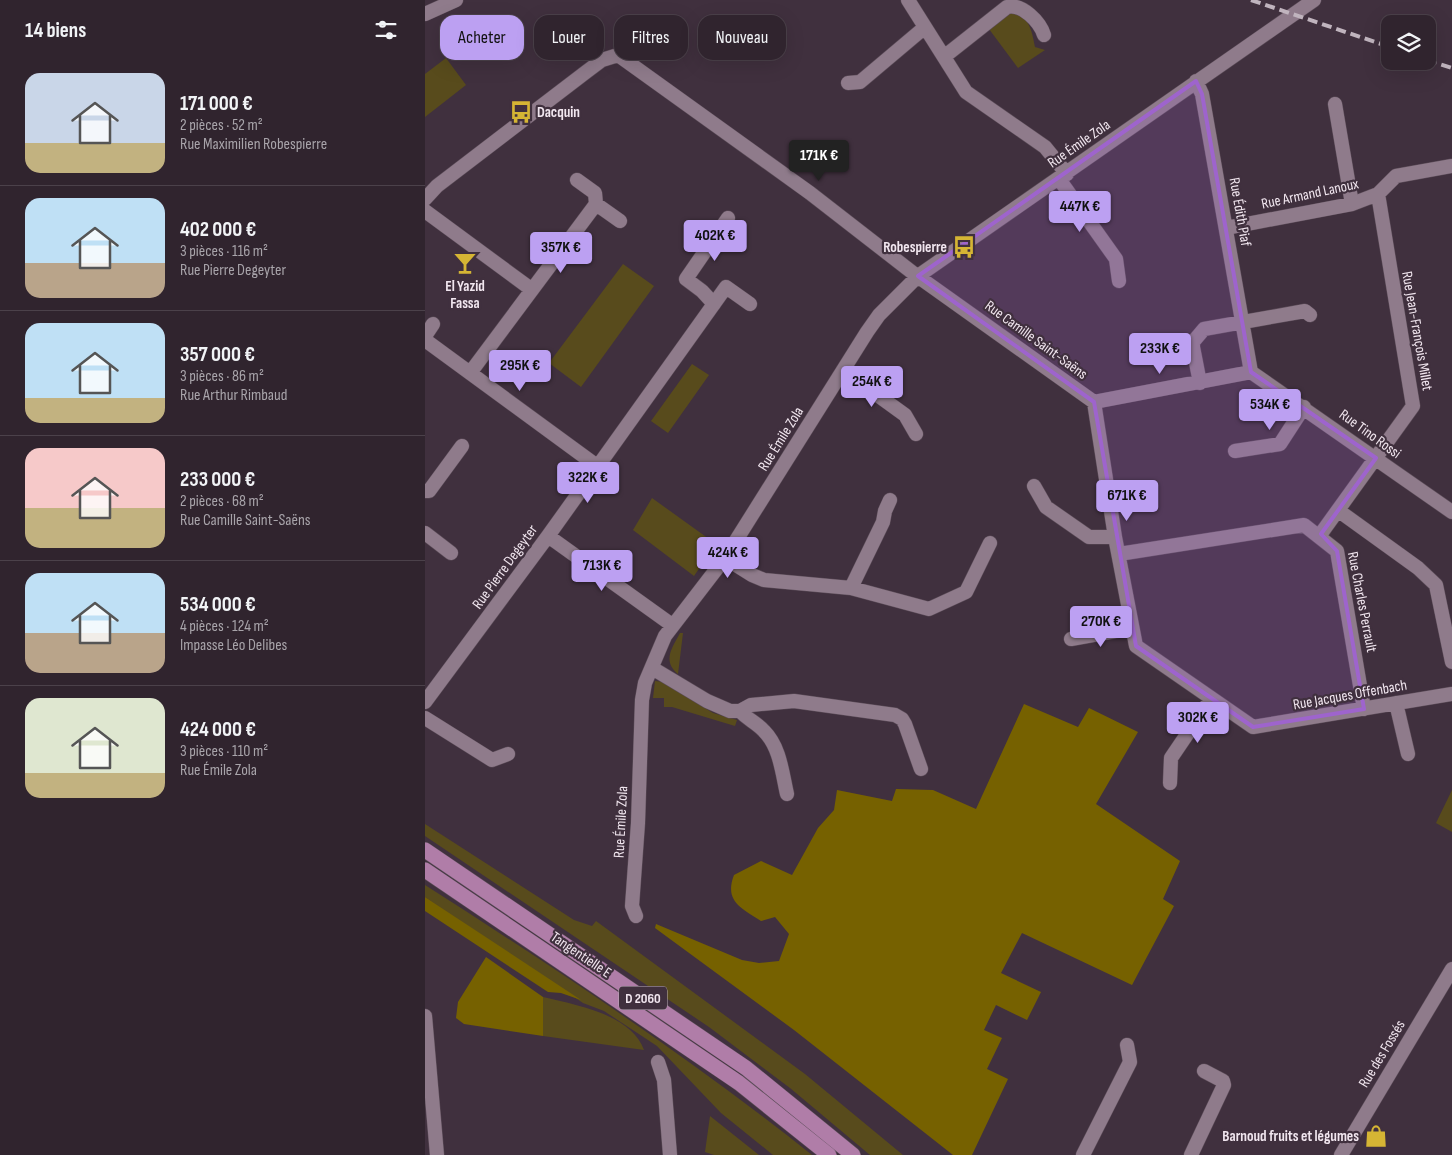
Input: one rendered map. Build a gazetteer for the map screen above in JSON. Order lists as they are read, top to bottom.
{
  "streets": {
    "main road": ["Tangentielle E", "D 2060"],
    "street": [
      "Rue Émile Zola",
      "Rue Armand Lanoux",
      "Rue Édith Piaf",
      "Rue Jean-François Millet",
      "Rue Camille Saint-Saëns",
      "Rue Tino Rossi",
      "Rue Pierre Degeyter",
      "Rue Charles Perrault",
      "Rue Jacques Offenbach",
      "Rue des Fossés"
    ]
  },
  "crossings": [
    ["Rue Émile Zola", "Rue Édith Piaf"],
    ["Rue Émile Zola", "Rue Camille Saint-Saëns"],
    ["Rue Armand Lanoux", "Rue Édith Piaf"],
    ["Rue Armand Lanoux", "Rue Jean-François Millet"],
    ["Rue Édith Piaf", "Rue Tino Rossi"],
    ["Rue Jean-François Millet", "Rue Tino Rossi"],
    ["Rue Jean-François Millet", "Rue Charles Perrault"],
    ["Rue Charles Perrault", "Rue Jacques Offenbach"]
  ],
  "places": {
    "bus stop": ["Dacquin", "Robespierre"],
    "bar": ["El Yazid Fassa"],
    "shop": ["Barnoud fruits et légumes"]
  },
  "page": {
    "heading": "14 biens",
    "chip": [
      "Acheter",
      "Louer",
      "Filtres",
      "Nouveau"
    ],
    "list": [
      {
        "name": "171 000 €",
        "note": "2 pièces · 52 m² · Rue Maximilien Robespierre"
      },
      {
        "name": "402 000 €",
        "note": "3 pièces · 116 m² · Rue Pierre Degeyter"
      },
      {
        "name": "357 000 €",
        "note": "3 pièces · 86 m² · Rue Arthur Rimbaud"
      },
      {
        "name": "233 000 €",
        "note": "2 pièces · 68 m² · Rue Camille Saint-Saëns"
      },
      {
        "name": "534 000 €",
        "note": "4 pièces · 124 m² · Impasse Léo Delibes"
      },
      {
        "name": "424 000 €",
        "note": "3 pièces · 110 m² · Rue Émile Zola"
      }
    ],
    "price": [
      "171K €",
      "447K €",
      "402K €",
      "357K €",
      "233K €",
      "295K €",
      "254K €",
      "534K €",
      "322K €",
      "671K €",
      "424K €",
      "713K €",
      "270K €",
      "302K €"
    ]
  }
}
